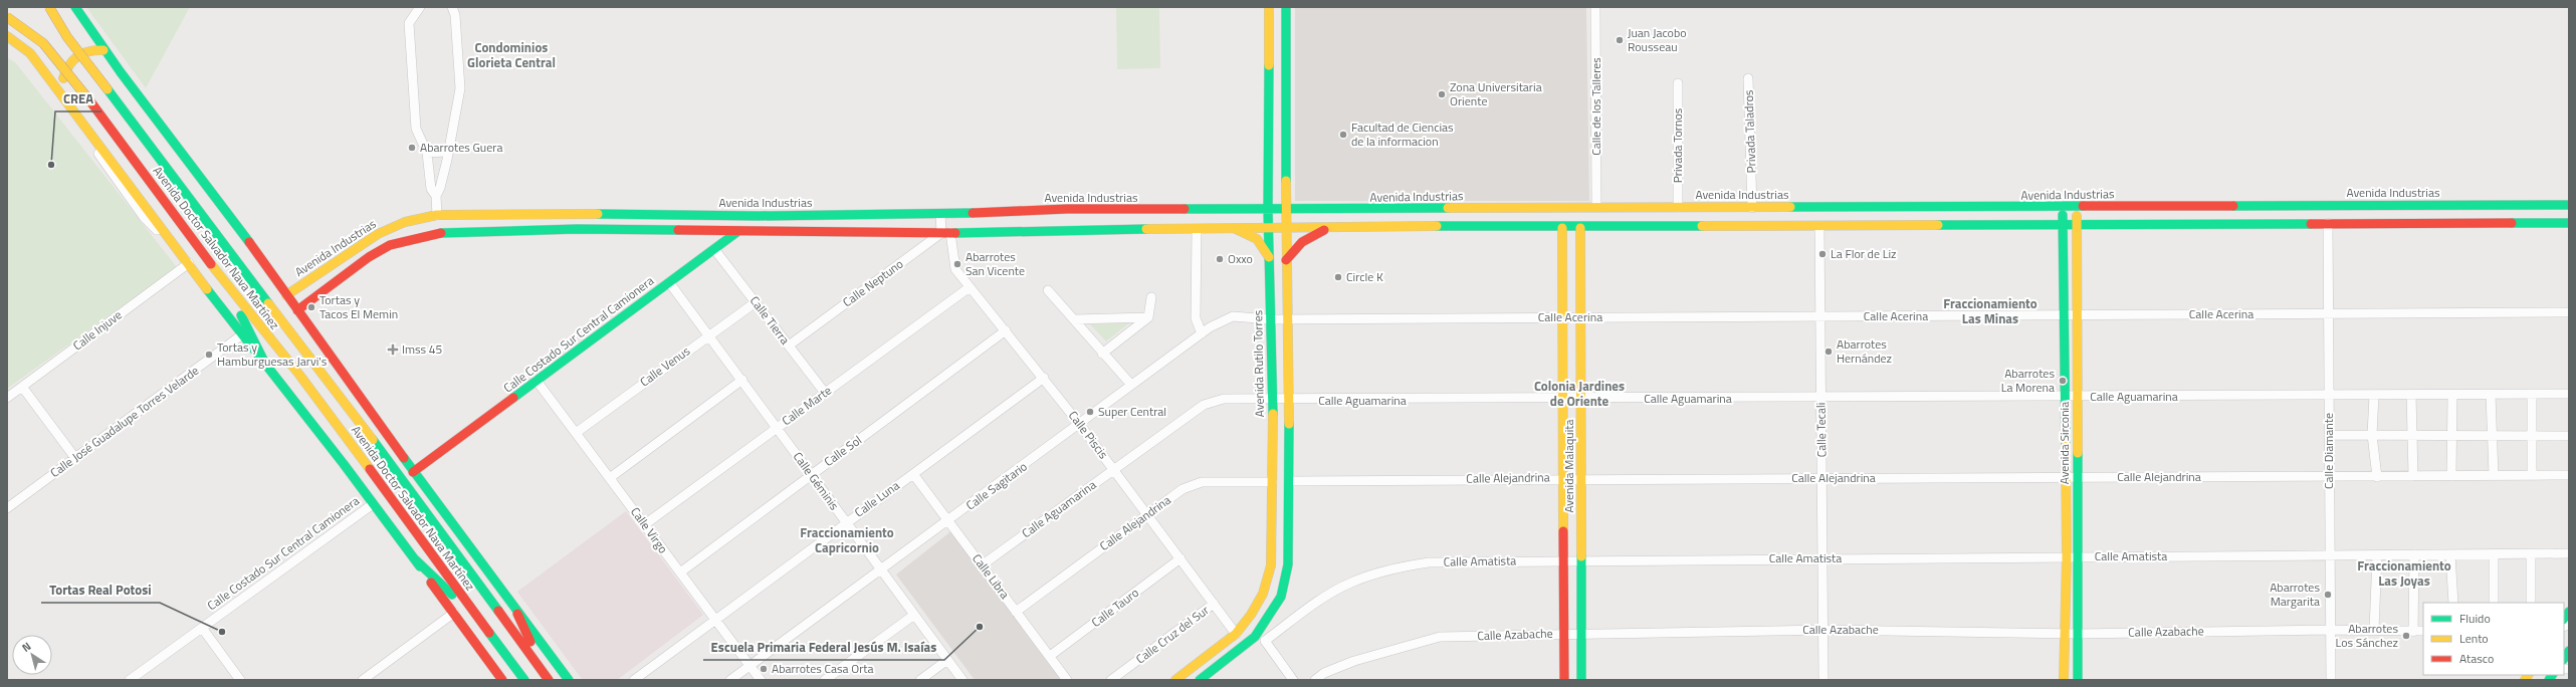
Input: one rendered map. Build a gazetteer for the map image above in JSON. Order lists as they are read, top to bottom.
{
  "streets": {
    "main road": [
      "Avenida Industrias",
      "Avenida Doctor Salvador Nava Martínez",
      "Calle Costado Sur Central Camionera",
      "Avenida Rutilo Torres",
      "Avenida Sirconia",
      "Avenida Malaquita"
    ],
    "street": [
      "Calle de los Talleres",
      "Privada Taladros",
      "Privada Tornos",
      "Calle Neptuno",
      "Calle Acerina",
      "Calle Tierra",
      "Calle Injuve",
      "Calle Venus",
      "Calle Aguamarina",
      "Calle Marte",
      "Calle José Guadalupe Torres Velarde",
      "Calle Tecali",
      "Calle Piscis",
      "Calle Sol",
      "Calle Diamante",
      "Calle Alejandrina",
      "Calle Géminis",
      "Calle Sagitario",
      "Calle Luna",
      "Calle Virgo",
      "Calle Amatista",
      "Calle Libra",
      "Calle Tauro",
      "Calle Azabache",
      "Calle Cruz del Sur"
    ]
  },
  "crossings": [
    ["Calle de los Talleres", "Avenida Industrias"],
    ["Privada Taladros", "Avenida Industrias"],
    ["Privada Tornos", "Avenida Industrias"],
    ["Avenida Industrias", "Avenida Doctor Salvador Nava Martínez"],
    ["Avenida Industrias", "Calle Costado Sur Central Camionera"],
    ["Avenida Industrias", "Avenida Rutilo Torres"],
    ["Avenida Industrias", "Avenida Sirconia"],
    ["Avenida Doctor Salvador Nava Martínez", "Calle Costado Sur Central Camionera"],
    ["Calle Neptuno", "Calle Tierra"],
    ["Calle Neptuno", "Calle Piscis"],
    ["Calle Acerina", "Avenida Rutilo Torres"],
    ["Calle Acerina", "Calle Tecali"],
    ["Calle Acerina", "Avenida Sirconia"],
    ["Calle Acerina", "Calle Diamante"],
    ["Calle Acerina", "Avenida Malaquita"],
    ["Calle Acerina", "Calle Sagitario"],
    ["Calle Tierra", "Calle Costado Sur Central Camionera"],
    ["Calle Tierra", "Calle Venus"],
    ["Calle Tierra", "Calle Marte"],
    ["Calle Costado Sur Central Camionera", "Calle Géminis"],
    ["Calle Costado Sur Central Camionera", "Calle Virgo"],
    ["Avenida Rutilo Torres", "Calle Aguamarina"],
    ["Avenida Rutilo Torres", "Calle Piscis"],
    ["Avenida Rutilo Torres", "Calle Alejandrina"],
    ["Avenida Rutilo Torres", "Calle Sagitario"],
    ["Calle Venus", "Calle Géminis"],
    ["Calle Venus", "Calle Virgo"],
    ["Calle Aguamarina", "Calle Tecali"],
    ["Calle Aguamarina", "Calle Piscis"],
    ["Calle Aguamarina", "Avenida Sirconia"],
    ["Calle Aguamarina", "Calle Diamante"],
    ["Calle Aguamarina", "Avenida Malaquita"],
    ["Calle Aguamarina", "Calle Libra"],
    ["Calle Marte", "Calle Piscis"],
    ["Calle Marte", "Calle Géminis"],
    ["Calle Marte", "Calle Virgo"],
    ["Calle Tecali", "Calle Alejandrina"],
    ["Calle Tecali", "Calle Amatista"],
    ["Calle Tecali", "Calle Azabache"],
    ["Calle Piscis", "Calle Sol"],
    ["Calle Piscis", "Calle Alejandrina"],
    ["Calle Piscis", "Calle Sagitario"],
    ["Calle Piscis", "Calle Luna"],
    ["Calle Piscis", "Calle Tauro"],
    ["Calle Piscis", "Calle Cruz del Sur"],
    ["Avenida Sirconia", "Calle Alejandrina"],
    ["Avenida Sirconia", "Calle Amatista"],
    ["Avenida Sirconia", "Calle Azabache"],
    ["Calle Sol", "Calle Géminis"],
    ["Calle Sol", "Calle Virgo"],
    ["Calle Diamante", "Calle Alejandrina"],
    ["Calle Diamante", "Calle Amatista"],
    ["Calle Diamante", "Calle Azabache"],
    ["Avenida Malaquita", "Calle Alejandrina"],
    ["Avenida Malaquita", "Calle Amatista"],
    ["Avenida Malaquita", "Calle Azabache"],
    ["Calle Alejandrina", "Calle Libra"],
    ["Calle Géminis", "Calle Sagitario"],
    ["Calle Géminis", "Calle Luna"],
    ["Calle Sagitario", "Calle Virgo"],
    ["Calle Sagitario", "Calle Libra"],
    ["Calle Luna", "Calle Virgo"],
    ["Calle Luna", "Calle Libra"],
    ["Calle Libra", "Calle Tauro"]
  ],
  "districts": [
    "Condominios Glorieta Central",
    "Fraccionamiento Las Minas",
    "Colonia Jardines de Oriente",
    "Fraccionamiento Capricornio",
    "Fraccionamiento Las Joyas"
  ],
  "places": {
    "other": [
      "Juan Jacobo Rousseau",
      "Zona Universitaria Oriente",
      "Facultad de Ciencias de la informacion",
      "Abarrotes Guera",
      "CREA",
      "La Flor de Liz",
      "Oxxo",
      "Abarrotes San Vicente",
      "Circle K",
      "Tortas y Tacos El Memin",
      "Abarrotes Hernández",
      "Tortas y Hamburguesas Jarvi's",
      "Abarrotes La Morena",
      "Super Central",
      "Abarrotes Margarita",
      "Escuela Primaria Federal Jesús M. Isaías",
      "Tortas Real Potosi",
      "Abarrotes Los Sánchez",
      "Abarrotes Casa Orta"
    ],
    "health": ["Imss 45"]
  },
  "legend": ["Fluido", "Lento", "Atasco"],
  "north": "top left"
}
